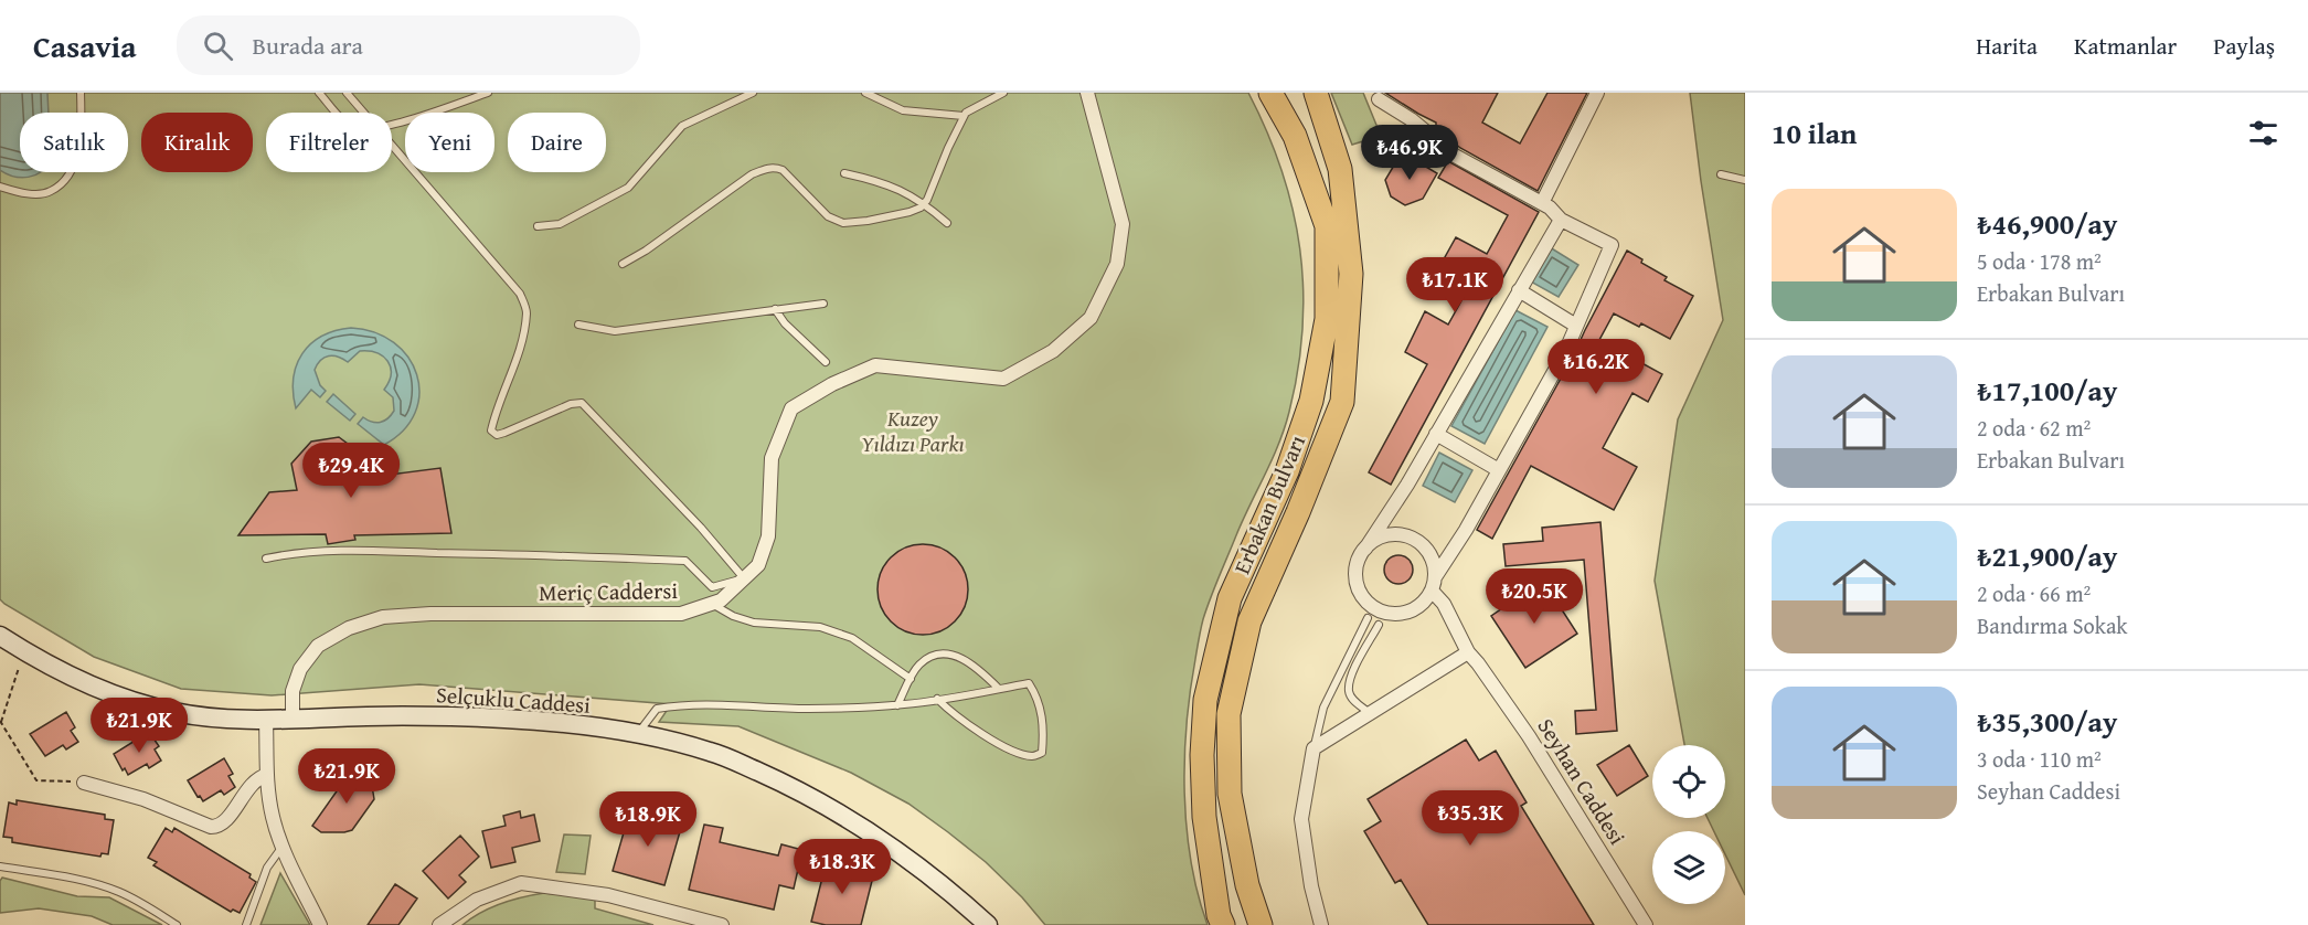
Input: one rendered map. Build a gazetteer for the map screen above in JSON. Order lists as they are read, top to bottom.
{
  "streets": {
    "highway": ["Erbakan Bulvarı"],
    "street": ["Meriç Caddersi", "Selçuklu Caddesi", "Seyhan Caddesi"]
  },
  "crossings": [
    ["Meriç Caddersi", "Selçuklu Caddesi"]
  ],
  "parks": ["Kuzey Yıldızı Parkı"],
  "page": {
    "header": "Casavia",
    "search": "Burada ara",
    "nav": ["Harita", "Katmanlar", "Paylaş"],
    "heading": "10 ilan",
    "chip": [
      "Satılık",
      "Kiralık",
      "Filtreler",
      "Yeni",
      "Daire"
    ],
    "price": [
      "₺46.9K",
      "₺17.1K",
      "₺16.2K",
      "₺29.4K",
      "₺20.5K",
      "₺21.9K",
      "₺21.9K",
      "₺35.3K",
      "₺18.9K",
      "₺18.3K"
    ],
    "list": [
      {
        "name": "₺46,900/ay",
        "note": "5 oda · 178 m² · Erbakan Bulvarı"
      },
      {
        "name": "₺17,100/ay",
        "note": "2 oda · 62 m² · Erbakan Bulvarı"
      },
      {
        "name": "₺21,900/ay",
        "note": "2 oda · 66 m² · Bandırma Sokak"
      },
      {
        "name": "₺35,300/ay",
        "note": "3 oda · 110 m² · Seyhan Caddesi"
      }
    ]
  }
}
